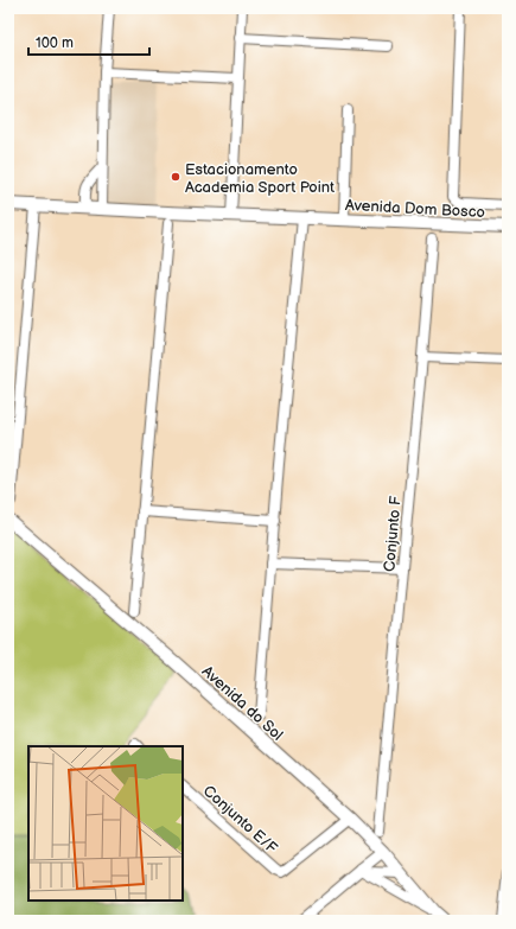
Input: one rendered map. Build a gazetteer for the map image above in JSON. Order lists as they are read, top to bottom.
{
  "streets": {
    "street": [
      "Avenida Dom Bosco",
      "Conjunto F",
      "Avenida do Sol",
      "Conjunto E/F"
    ]
  },
  "crossings": [
    ["Avenida do Sol", "Conjunto E/F"]
  ],
  "places": ["Estacionamento Academia Sport Point"],
  "scale_bar": "100 m"
}
